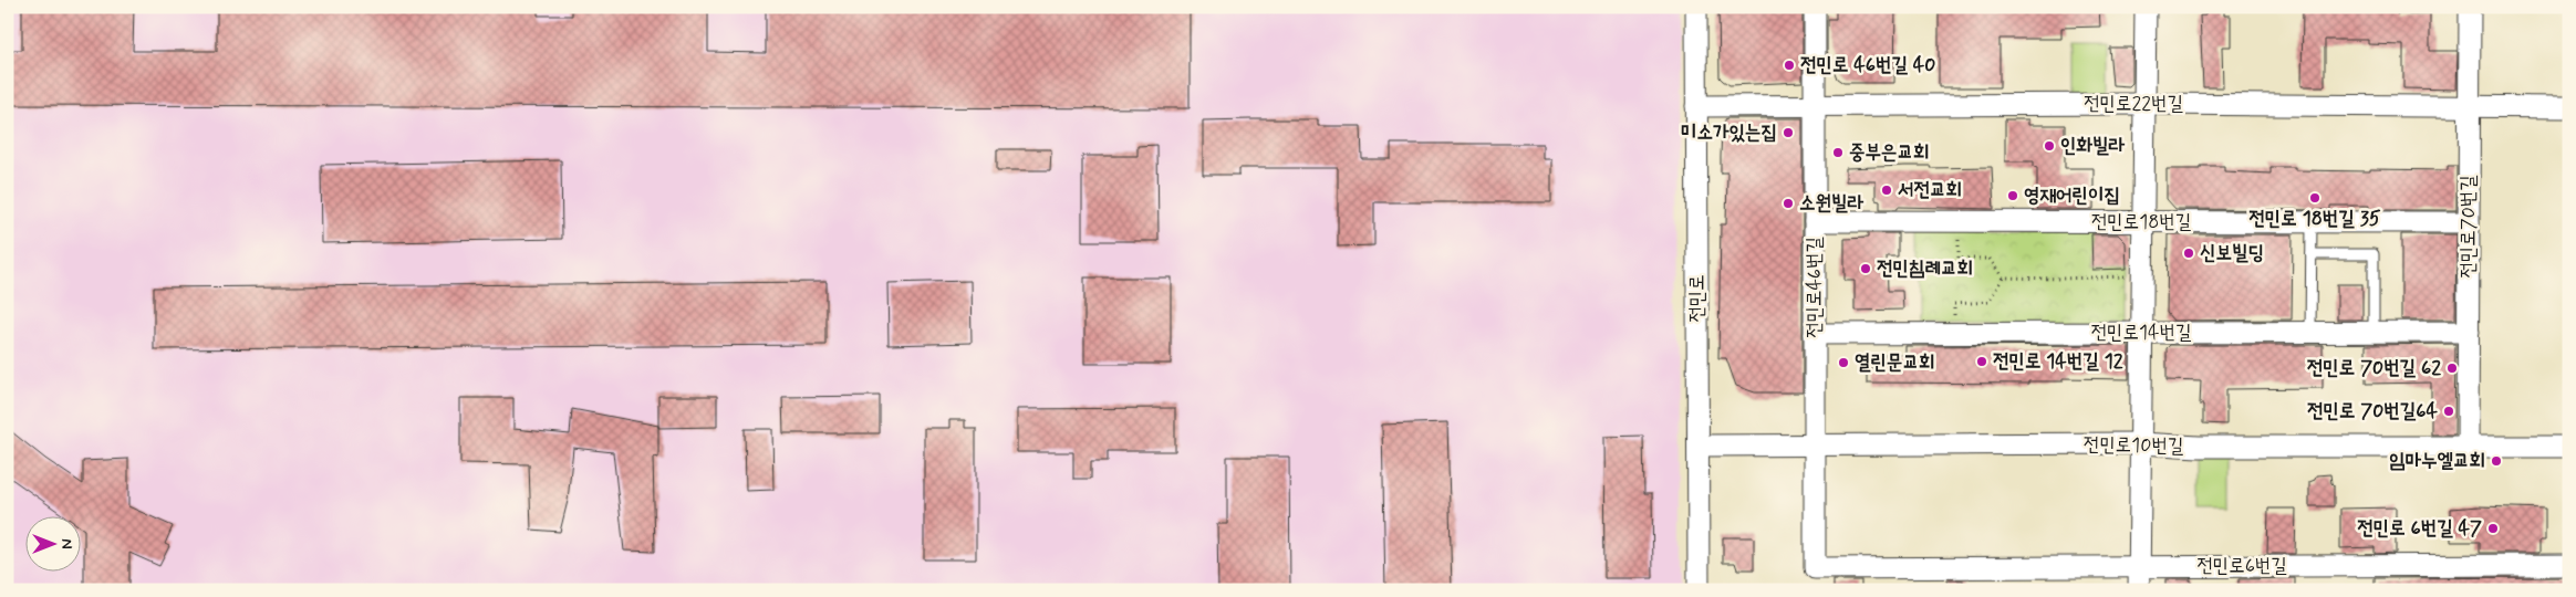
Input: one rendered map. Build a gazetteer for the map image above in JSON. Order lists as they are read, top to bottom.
{
  "streets": {
    "street": [
      "전민로22번길",
      "전민로18번길",
      "전민로70번길",
      "전민로46번길",
      "전민로",
      "전민로14번길",
      "전민로10번길",
      "전민로6번길"
    ]
  },
  "crossings": [
    ["전민로22번길", "전민로70번길"],
    ["전민로22번길", "전민로46번길"],
    ["전민로22번길", "전민로"],
    ["전민로18번길", "전민로70번길"],
    ["전민로18번길", "전민로46번길"],
    ["전민로70번길", "전민로14번길"],
    ["전민로70번길", "전민로10번길"],
    ["전민로46번길", "전민로14번길"],
    ["전민로46번길", "전민로10번길"],
    ["전민로46번길", "전민로6번길"],
    ["전민로", "전민로10번길"]
  ],
  "places": [
    "전민로 46번길 40",
    "미소가있는집",
    "인화빌라",
    "중부은교회",
    "서전교회",
    "영재어린이집",
    "전민로 18번길 35",
    "소원빌라",
    "신보빌딩",
    "전민침례교회",
    "전민로 14번길 12",
    "열린문교회",
    "전민로 70번길 62",
    "전민로 70번길64",
    "임마누엘교회",
    "전민로 6번길 47"
  ],
  "north": "right"
}
